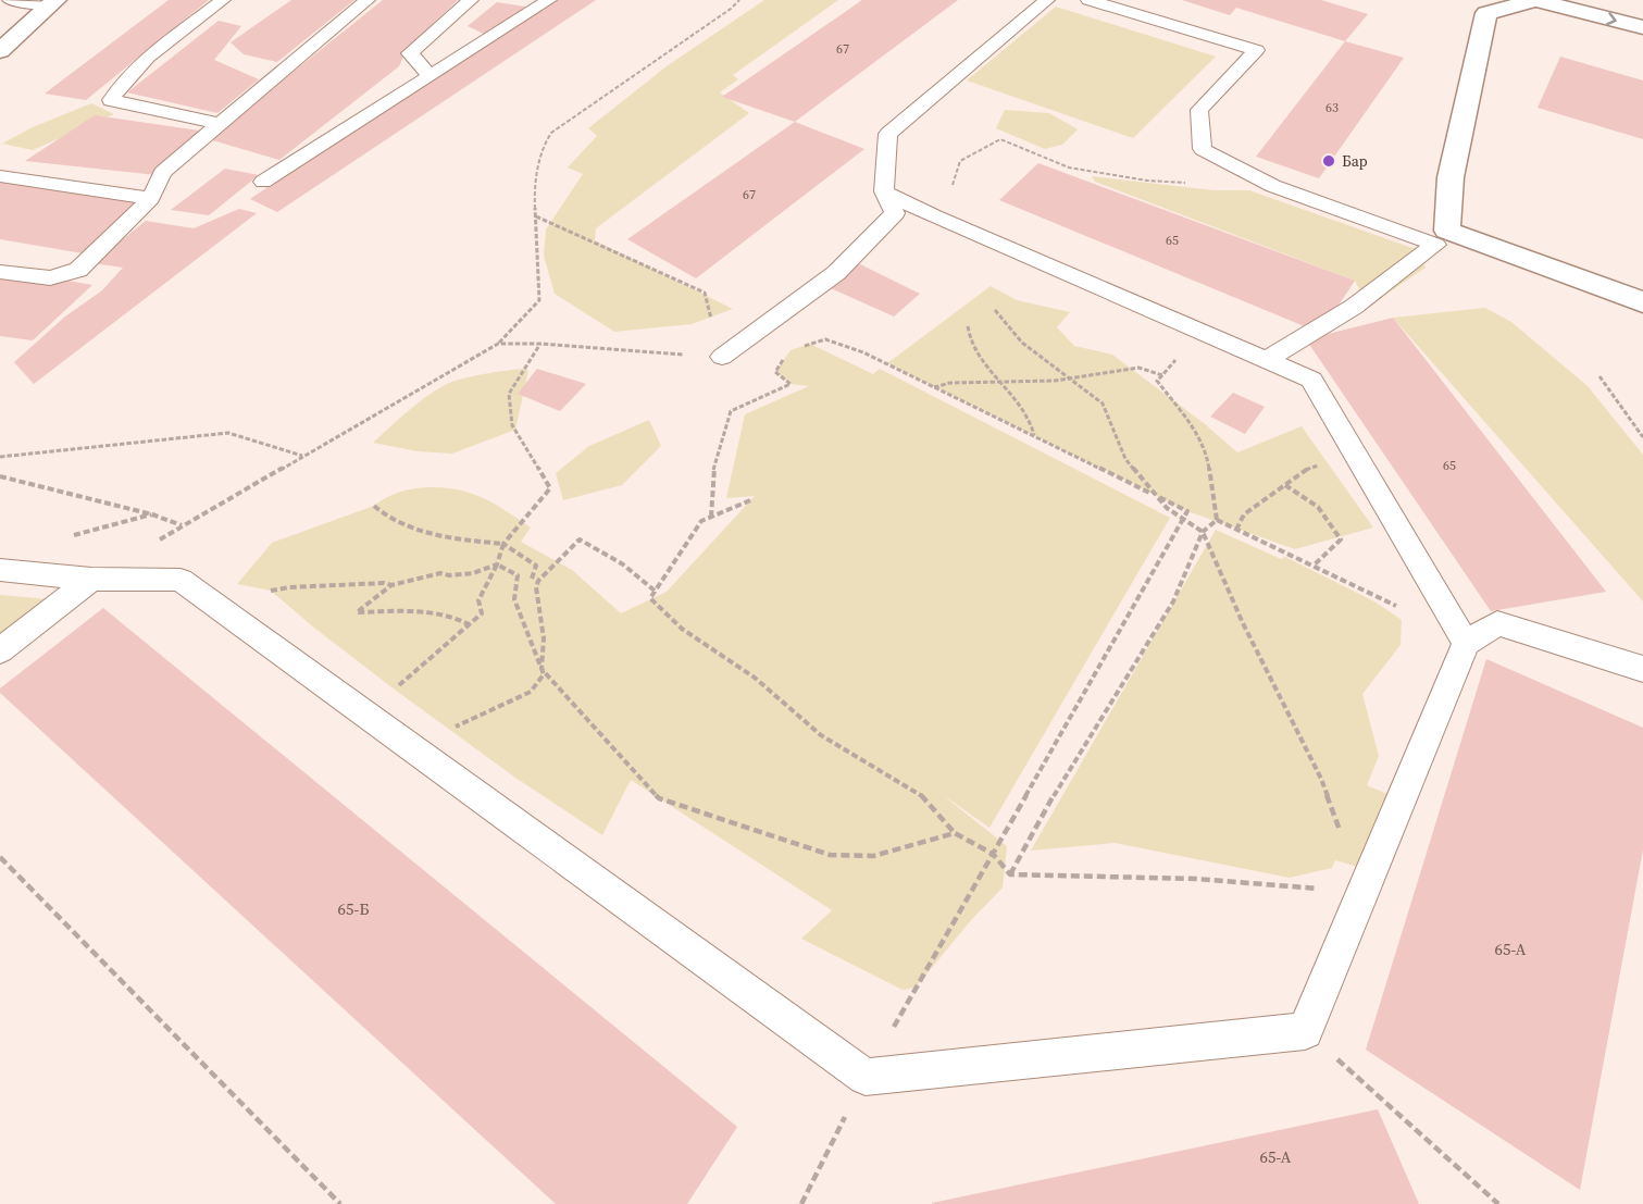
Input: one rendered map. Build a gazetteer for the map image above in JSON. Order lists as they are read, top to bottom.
{
  "places": ["Бар"],
  "house_numbers": [
    "67",
    "63",
    "67",
    "65",
    "65",
    "65-Б",
    "65-А",
    "65-А"
  ]
}
